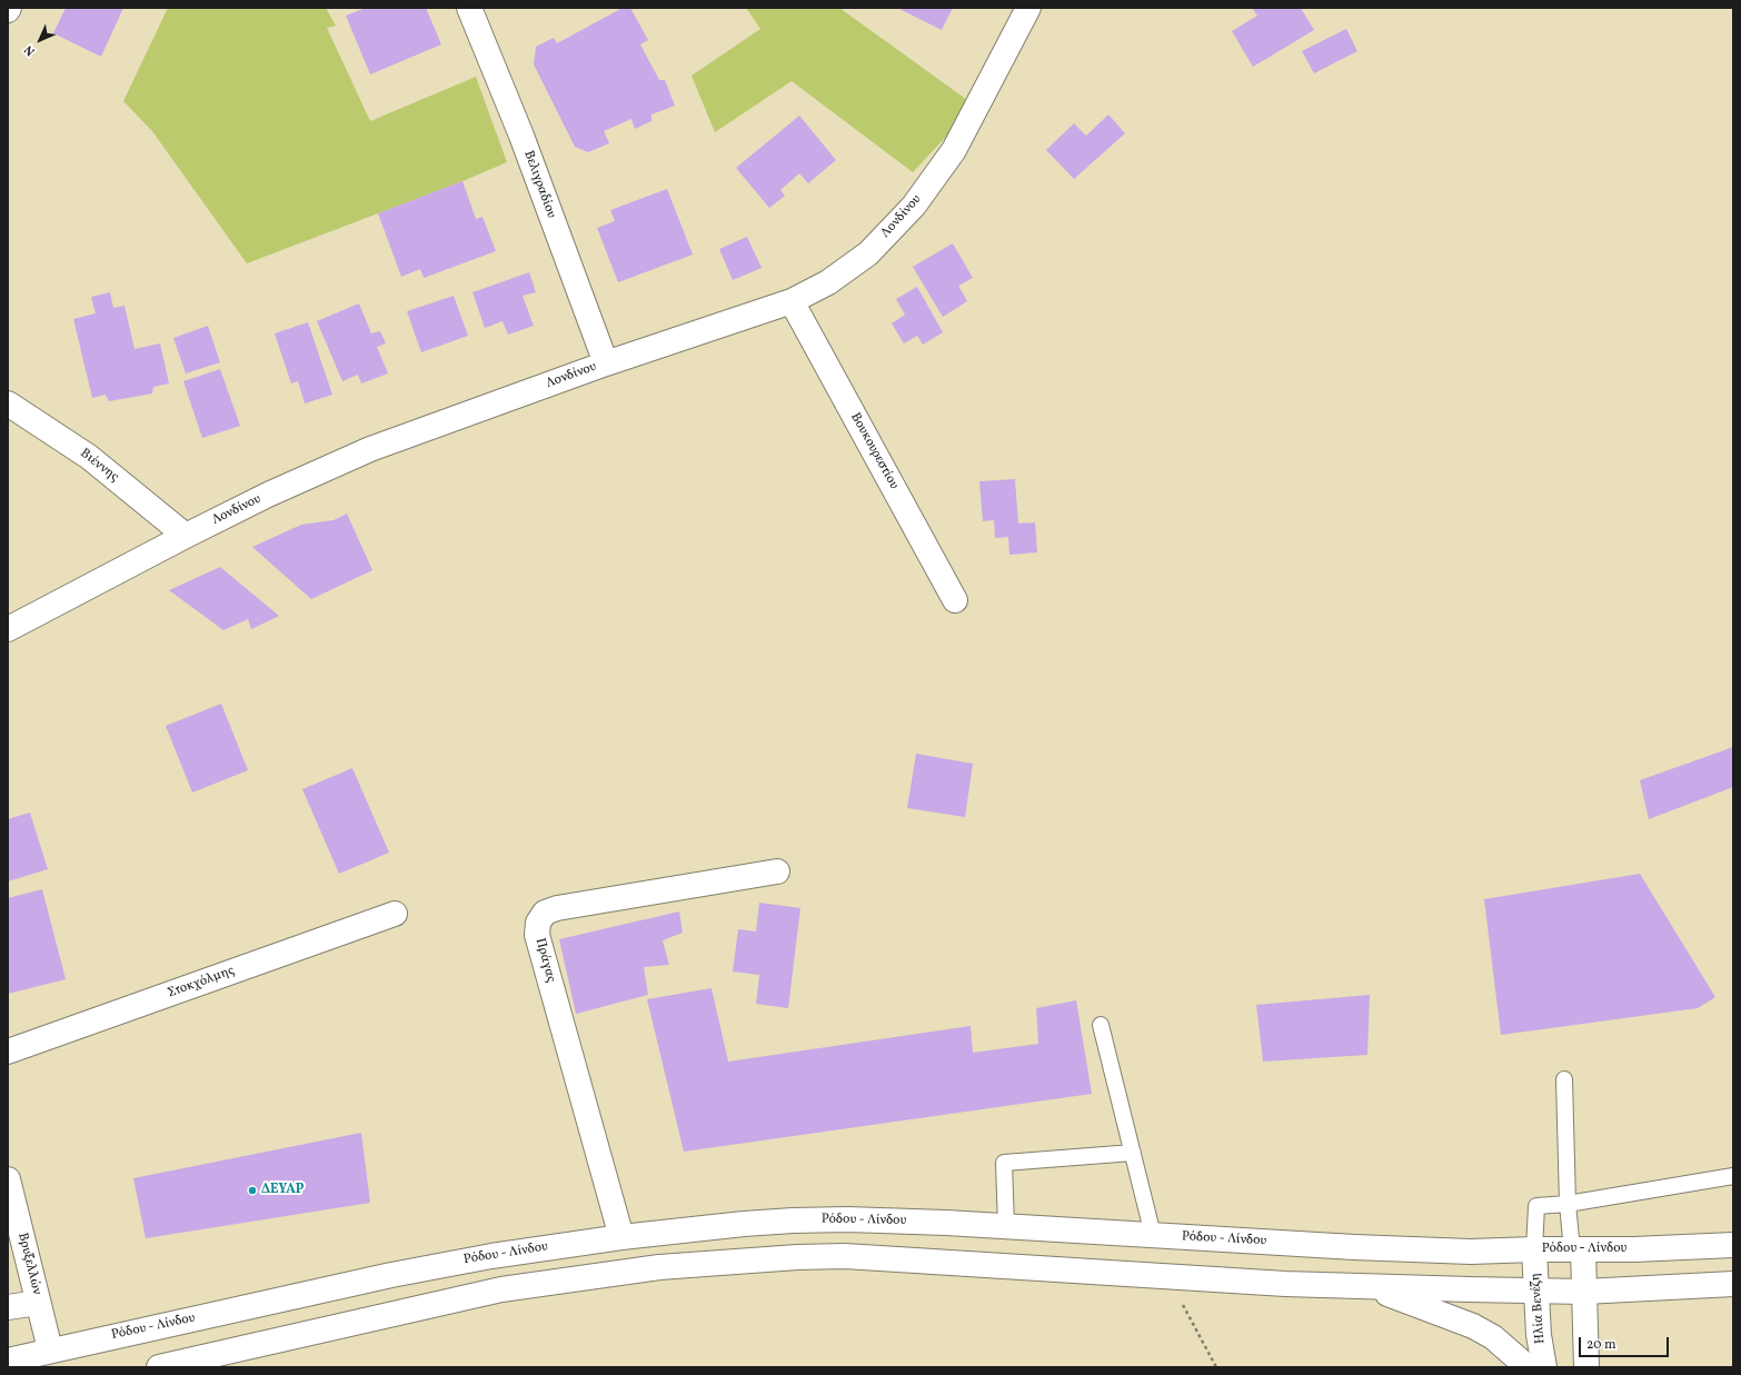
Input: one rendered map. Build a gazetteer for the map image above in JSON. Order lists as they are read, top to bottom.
{
  "streets": {
    "street": [
      "Βελιγραδίου",
      "Λονδίνου",
      "Βουκουρεστίου",
      "Βιέννης",
      "Πράγας",
      "Στοκχόλμης",
      "Ρόδου - Λίνδου",
      "Βρυξελλών",
      "Ηλία Βενέζη"
    ]
  },
  "crossings": [
    ["Βελιγραδίου", "Λονδίνου"],
    ["Λονδίνου", "Βουκουρεστίου"],
    ["Λονδίνου", "Βιέννης"],
    ["Πράγας", "Ρόδου - Λίνδου"],
    ["Ρόδου - Λίνδου", "Βρυξελλών"],
    ["Ρόδου - Λίνδου", "Ηλία Βενέζη"]
  ],
  "places": ["ΔΕΥΑΡ"],
  "scale_bar": "20 m",
  "north": "bottom left"
}
